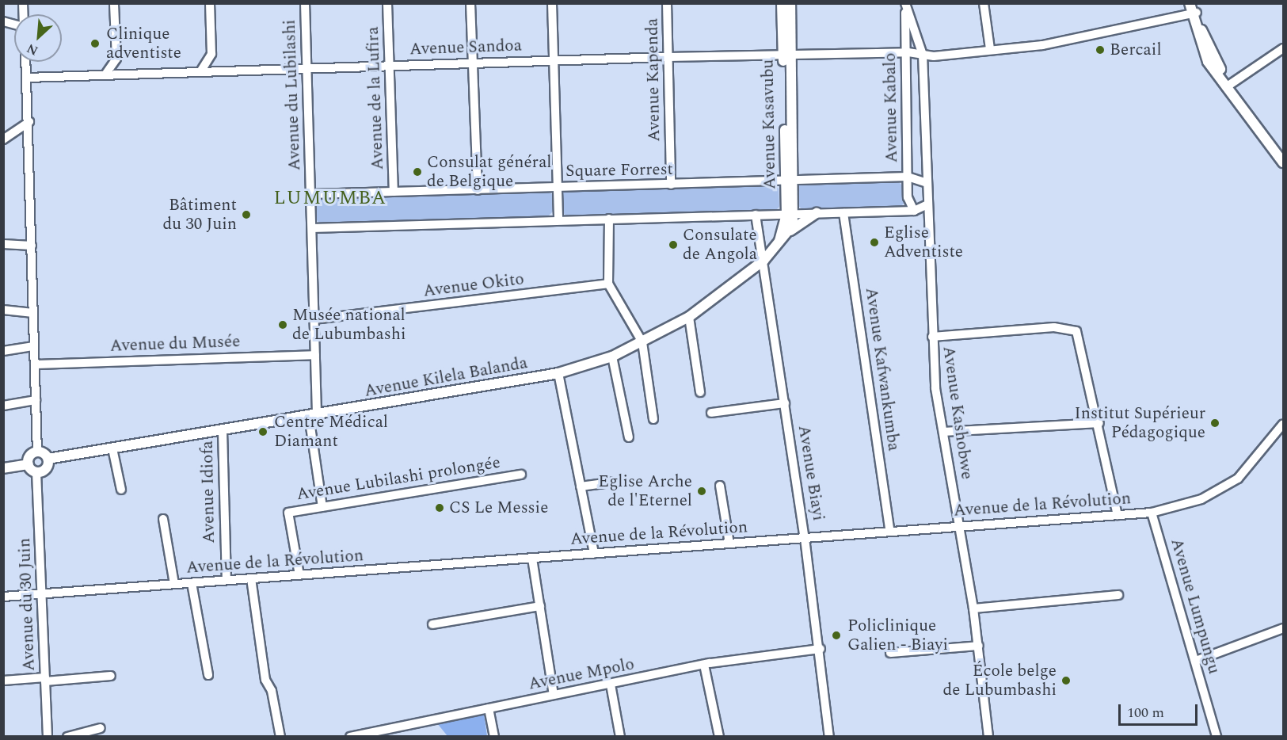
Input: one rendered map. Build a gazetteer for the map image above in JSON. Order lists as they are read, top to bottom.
{
  "streets": {
    "main road": ["Avenue Kasavubu", "Avenue Kilela Balanda"],
    "street": [
      "Avenue Sandoa",
      "Avenue Kapenda",
      "Avenue du Lubilashi",
      "Avenue de la Lufira",
      "Avenue Kabalo",
      "Square Forrest",
      "Avenue Okito",
      "Avenue du Musée",
      "Avenue Kafwankumba",
      "Avenue Kashobwe",
      "Avenue Biayi",
      "Avenue Lubilashi prolongée",
      "Avenue Idiofa",
      "Avenue de la Révolution",
      "Avenue du 30 Juin",
      "Avenue Lumpungu",
      "Avenue Mpolo"
    ]
  },
  "crossings": [
    ["Avenue Sandoa", "Avenue Kapenda"],
    ["Avenue Sandoa", "Avenue du Lubilashi"],
    ["Avenue Sandoa", "Avenue de la Lufira"],
    ["Avenue Sandoa", "Avenue Kabalo"],
    ["Avenue Sandoa", "Avenue Kasavubu"],
    ["Avenue Kapenda", "Square Forrest"],
    ["Avenue du Lubilashi", "Square Forrest"],
    ["Avenue du Lubilashi", "Avenue Okito"],
    ["Avenue du Lubilashi", "Avenue du Musée"],
    ["Avenue du Lubilashi", "Avenue Kilela Balanda"],
    ["Avenue du Lubilashi", "Avenue Lubilashi prolongée"],
    ["Avenue de la Lufira", "Square Forrest"],
    ["Avenue Kabalo", "Square Forrest"],
    ["Avenue Kabalo", "Avenue Kashobwe"],
    ["Avenue Kasavubu", "Square Forrest"],
    ["Avenue Kasavubu", "Avenue Kilela Balanda"],
    ["Avenue Kafwankumba", "Avenue de la Révolution"],
    ["Avenue Kilela Balanda", "Avenue Biayi"],
    ["Avenue Kilela Balanda", "Avenue Idiofa"],
    ["Avenue Kilela Balanda", "Avenue du 30 Juin"],
    ["Avenue Kashobwe", "Avenue de la Révolution"],
    ["Avenue Biayi", "Avenue de la Révolution"],
    ["Avenue Biayi", "Avenue Mpolo"],
    ["Avenue Lubilashi prolongée", "Avenue de la Révolution"],
    ["Avenue Idiofa", "Avenue de la Révolution"],
    ["Avenue de la Révolution", "Avenue du 30 Juin"],
    ["Avenue de la Révolution", "Avenue Lumpungu"]
  ],
  "districts": ["LUMUMBA"],
  "places": [
    "Clinique adventiste",
    "Bercail",
    "Consulat général de Belgique",
    "Bâtiment du 30 Juin",
    "Eglise Adventiste",
    "Consulate de Angola",
    "Musée national de Lubumbashi",
    "Institut Supérieur Pédagogique",
    "Centre Médical Diamant",
    "Eglise Arche de l'Eternel",
    "CS Le Messie",
    "Policlinique Galien - Biayi",
    "École belge de Lubumbashi"
  ],
  "scale_bar": "100 m",
  "north": "bottom left"
}
